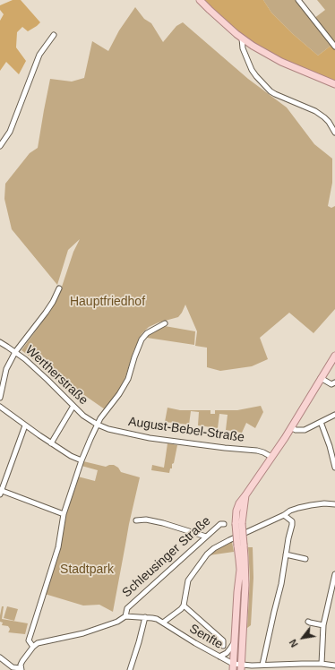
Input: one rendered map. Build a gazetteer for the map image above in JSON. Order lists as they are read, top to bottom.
{
  "streets": {
    "street": [
      "Wertherstraße",
      "August-Bebel-Straße",
      "Schleusinger Straße",
      "Senfte"
    ]
  },
  "crossings": [
    ["Wertherstraße", "August-Bebel-Straße"],
    ["Schleusinger Straße", "Senfte"]
  ],
  "parks": ["Hauptfriedhof", "Stadtpark"],
  "north": "bottom left"
}
